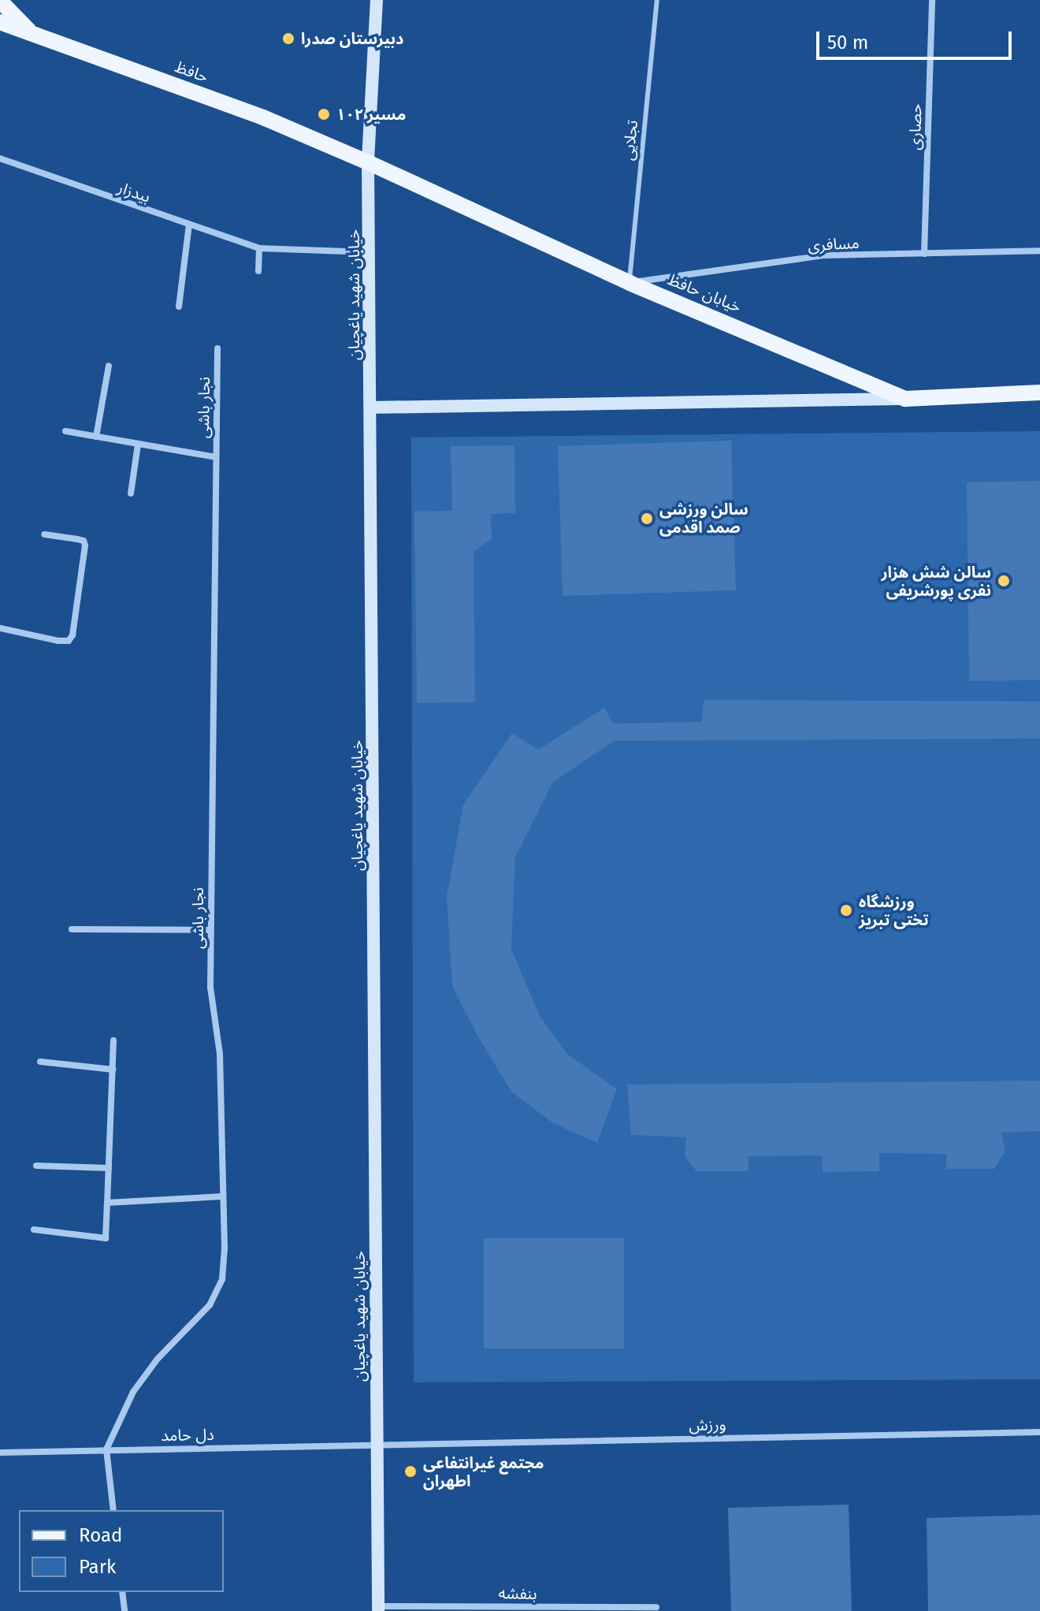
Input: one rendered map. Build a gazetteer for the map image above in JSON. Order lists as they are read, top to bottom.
{
  "streets": {
    "main road": ["حافظ", "خیابان حافظ", "خیابان شهید یاغچیان"],
    "street": [
      "حصاری",
      "بیدزار",
      "مسافری",
      "نجار باشی",
      "ورزش",
      "دل حامد",
      "بنفشه"
    ],
    "lane": ["تجلایی"]
  },
  "crossings": [
    ["حافظ", "خیابان حافظ"],
    ["حافظ", "خیابان شهید یاغچیان"],
    ["حصاری", "مسافری"],
    ["تجلایی", "مسافری"],
    ["تجلایی", "خیابان حافظ"],
    ["مسافری", "خیابان حافظ"],
    ["خیابان حافظ", "خیابان شهید یاغچیان"],
    ["خیابان شهید یاغچیان", "ورزش"],
    ["خیابان شهید یاغچیان", "دل حامد"],
    ["خیابان شهید یاغچیان", "بنفشه"],
    ["نجار باشی", "دل حامد"],
    ["ورزش", "دل حامد"]
  ],
  "places": [
    "دبیرستان صدرا",
    "مسیر ۱۰۲",
    "سالن ورزشی صمد اقدمی",
    "سالن شش هزار نفری پورشریفی",
    "ورزشگاه تختی تبریز",
    "مجتمع غیرانتفاعی اطهران"
  ],
  "legend": ["Road", "Park"],
  "scale_bar": "50 m"
}
